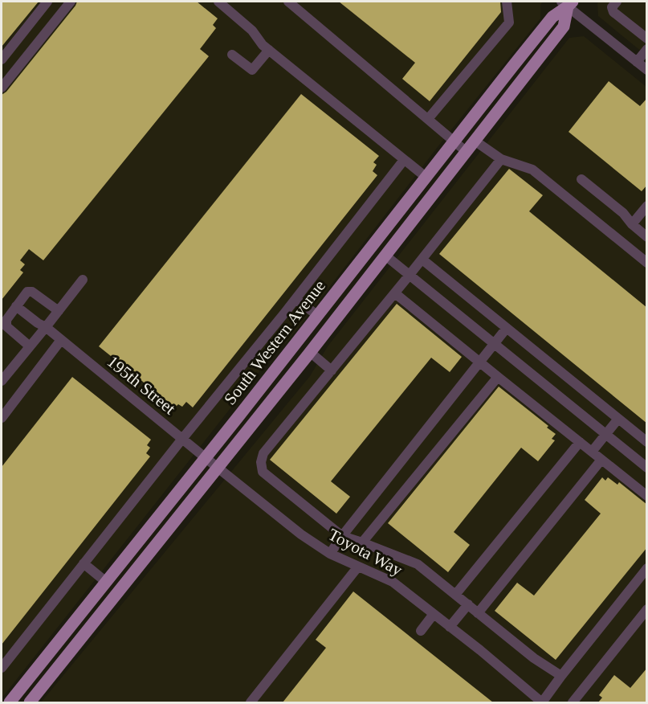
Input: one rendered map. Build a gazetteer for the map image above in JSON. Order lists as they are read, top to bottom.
{
  "streets": {
    "main road": ["South Western Avenue"],
    "street": ["195th Street", "Toyota Way"]
  },
  "crossings": [
    ["South Western Avenue", "195th Street"],
    ["South Western Avenue", "Toyota Way"],
    ["195th Street", "Toyota Way"]
  ]
}
